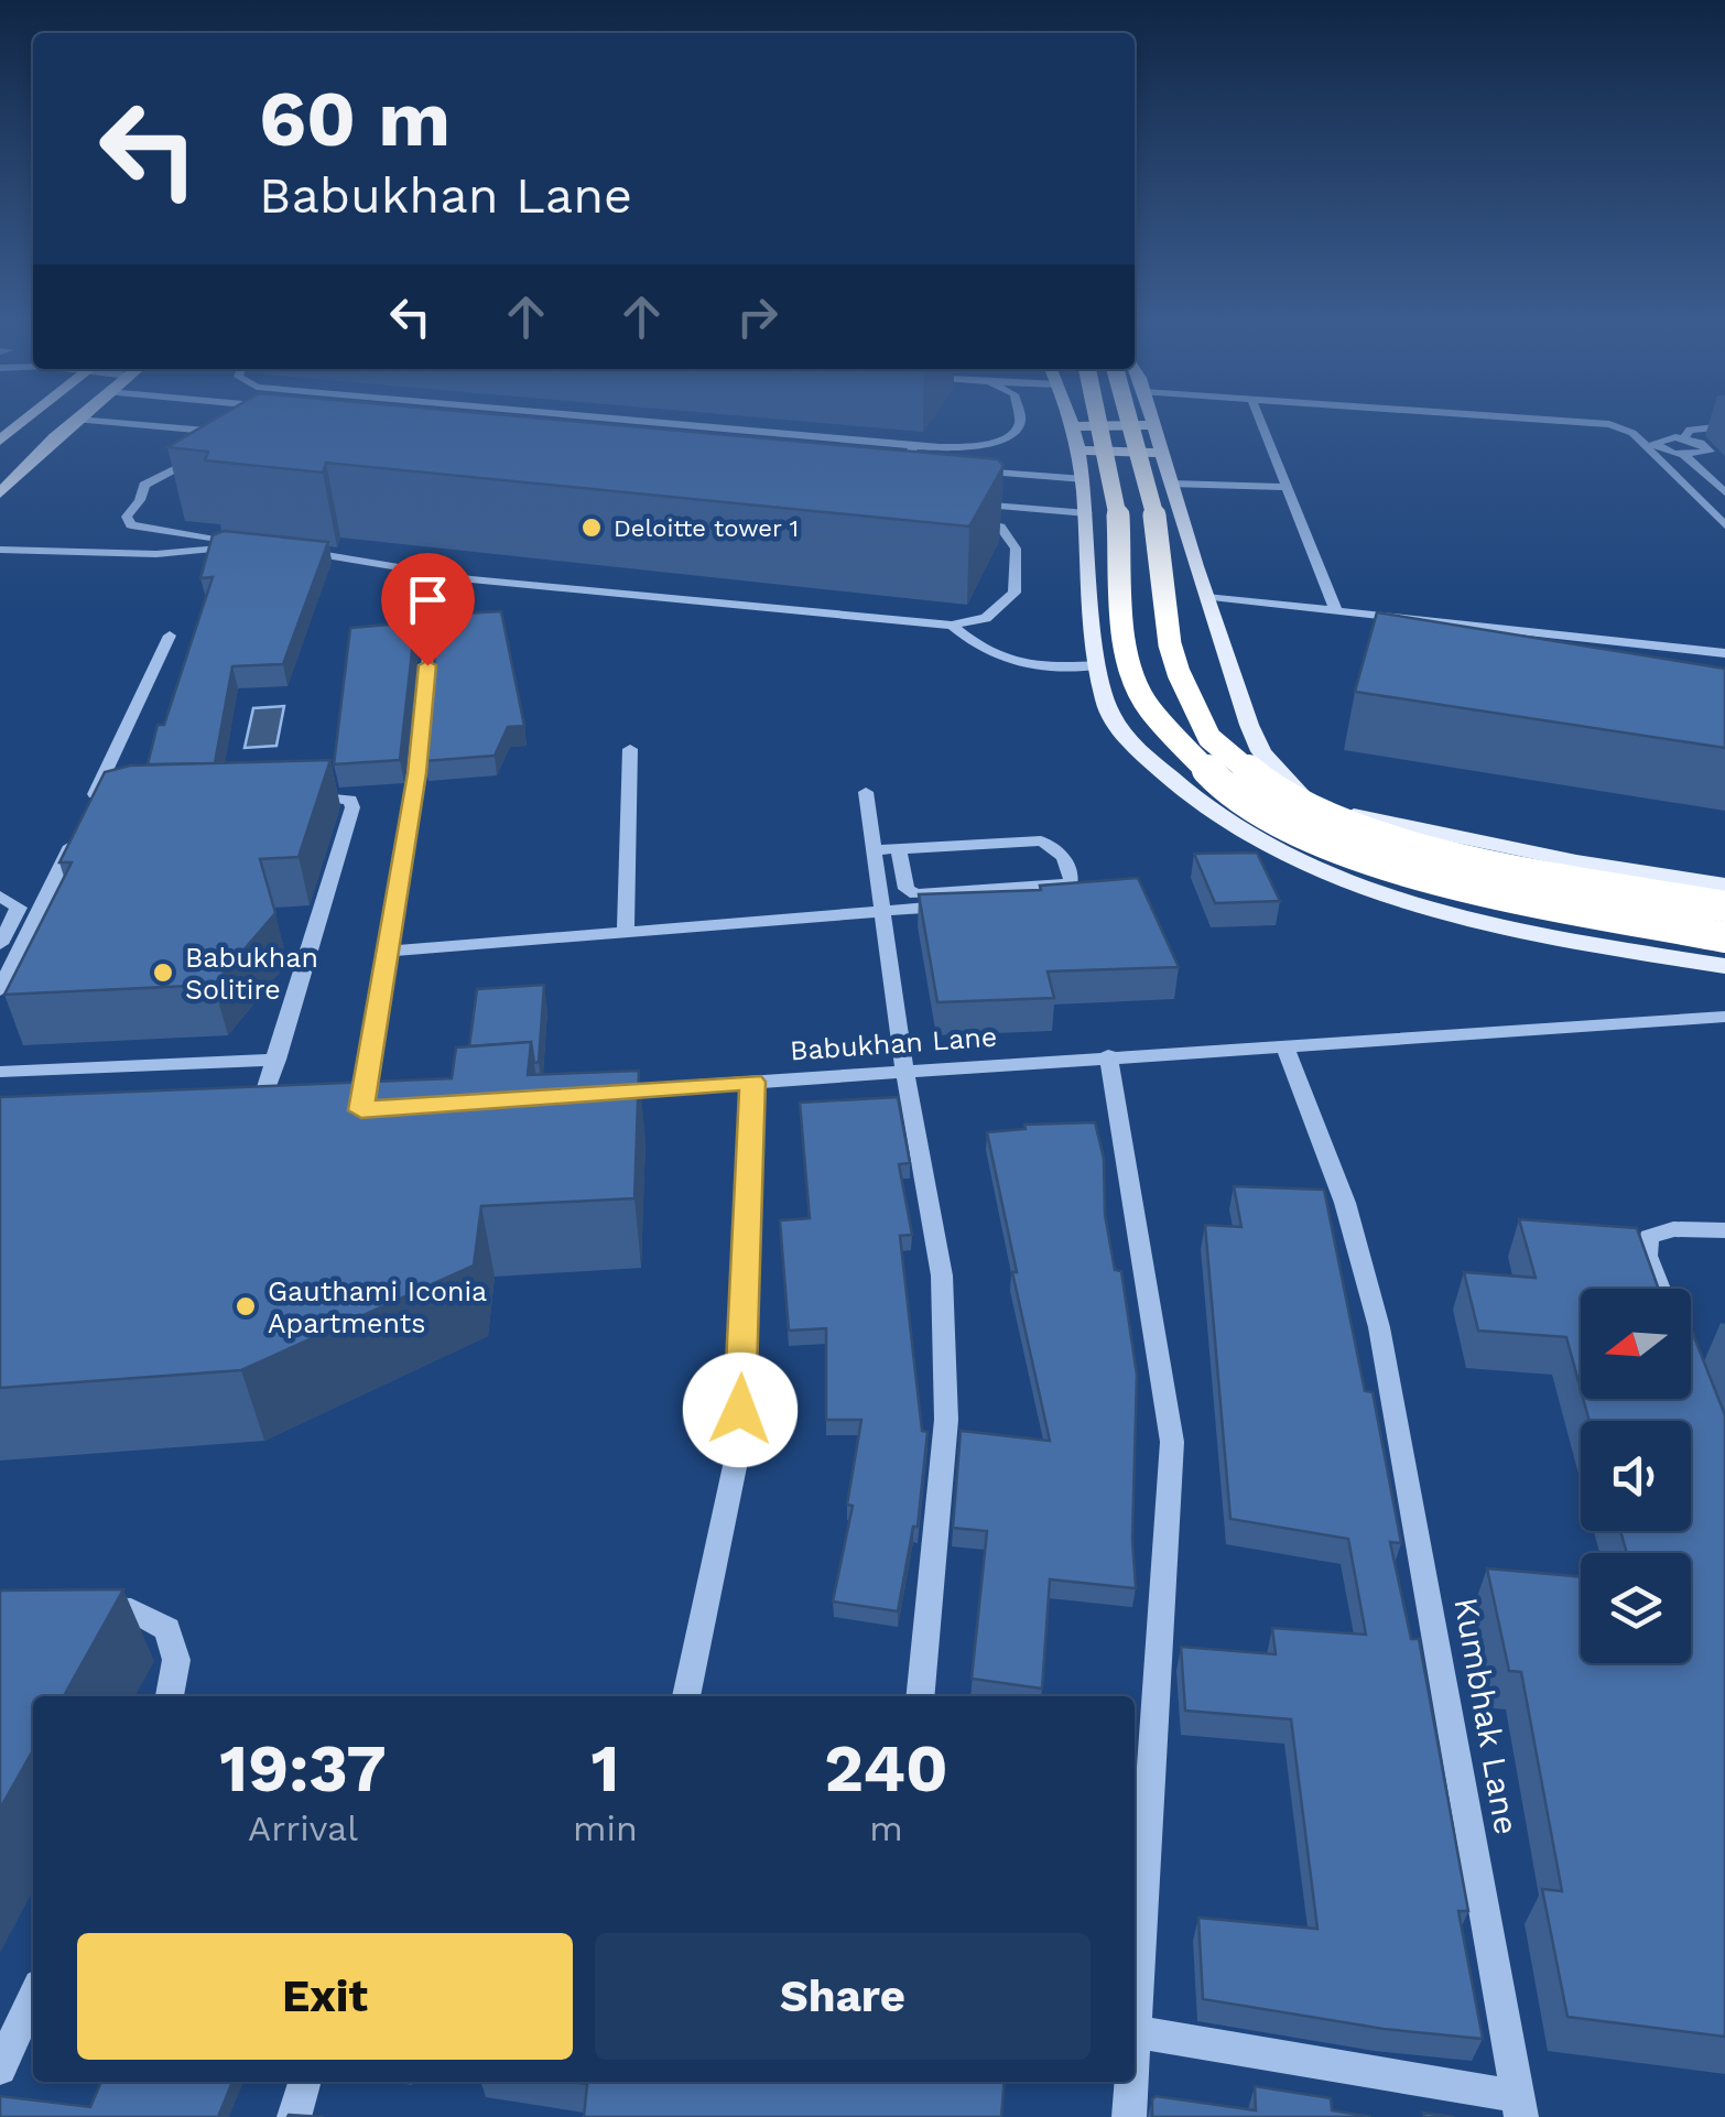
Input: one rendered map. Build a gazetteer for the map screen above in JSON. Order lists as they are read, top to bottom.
{
  "streets": {
    "street": ["Babukhan Lane", "Kumbhak Lane"]
  },
  "crossings": [
    ["Babukhan Lane", "Kumbhak Lane"]
  ],
  "places": ["Deloitte tower 1", "Babukhan Solitire", "Gauthami Iconia Apartments"],
  "north": "left",
  "page": {
    "turn": ["60 m", "Babukhan Lane"],
    "eta": [
      "19:37",
      "Arrival",
      "1",
      "min",
      "240",
      "m"
    ],
    "buttons": ["Exit", "Share"]
  }
}
